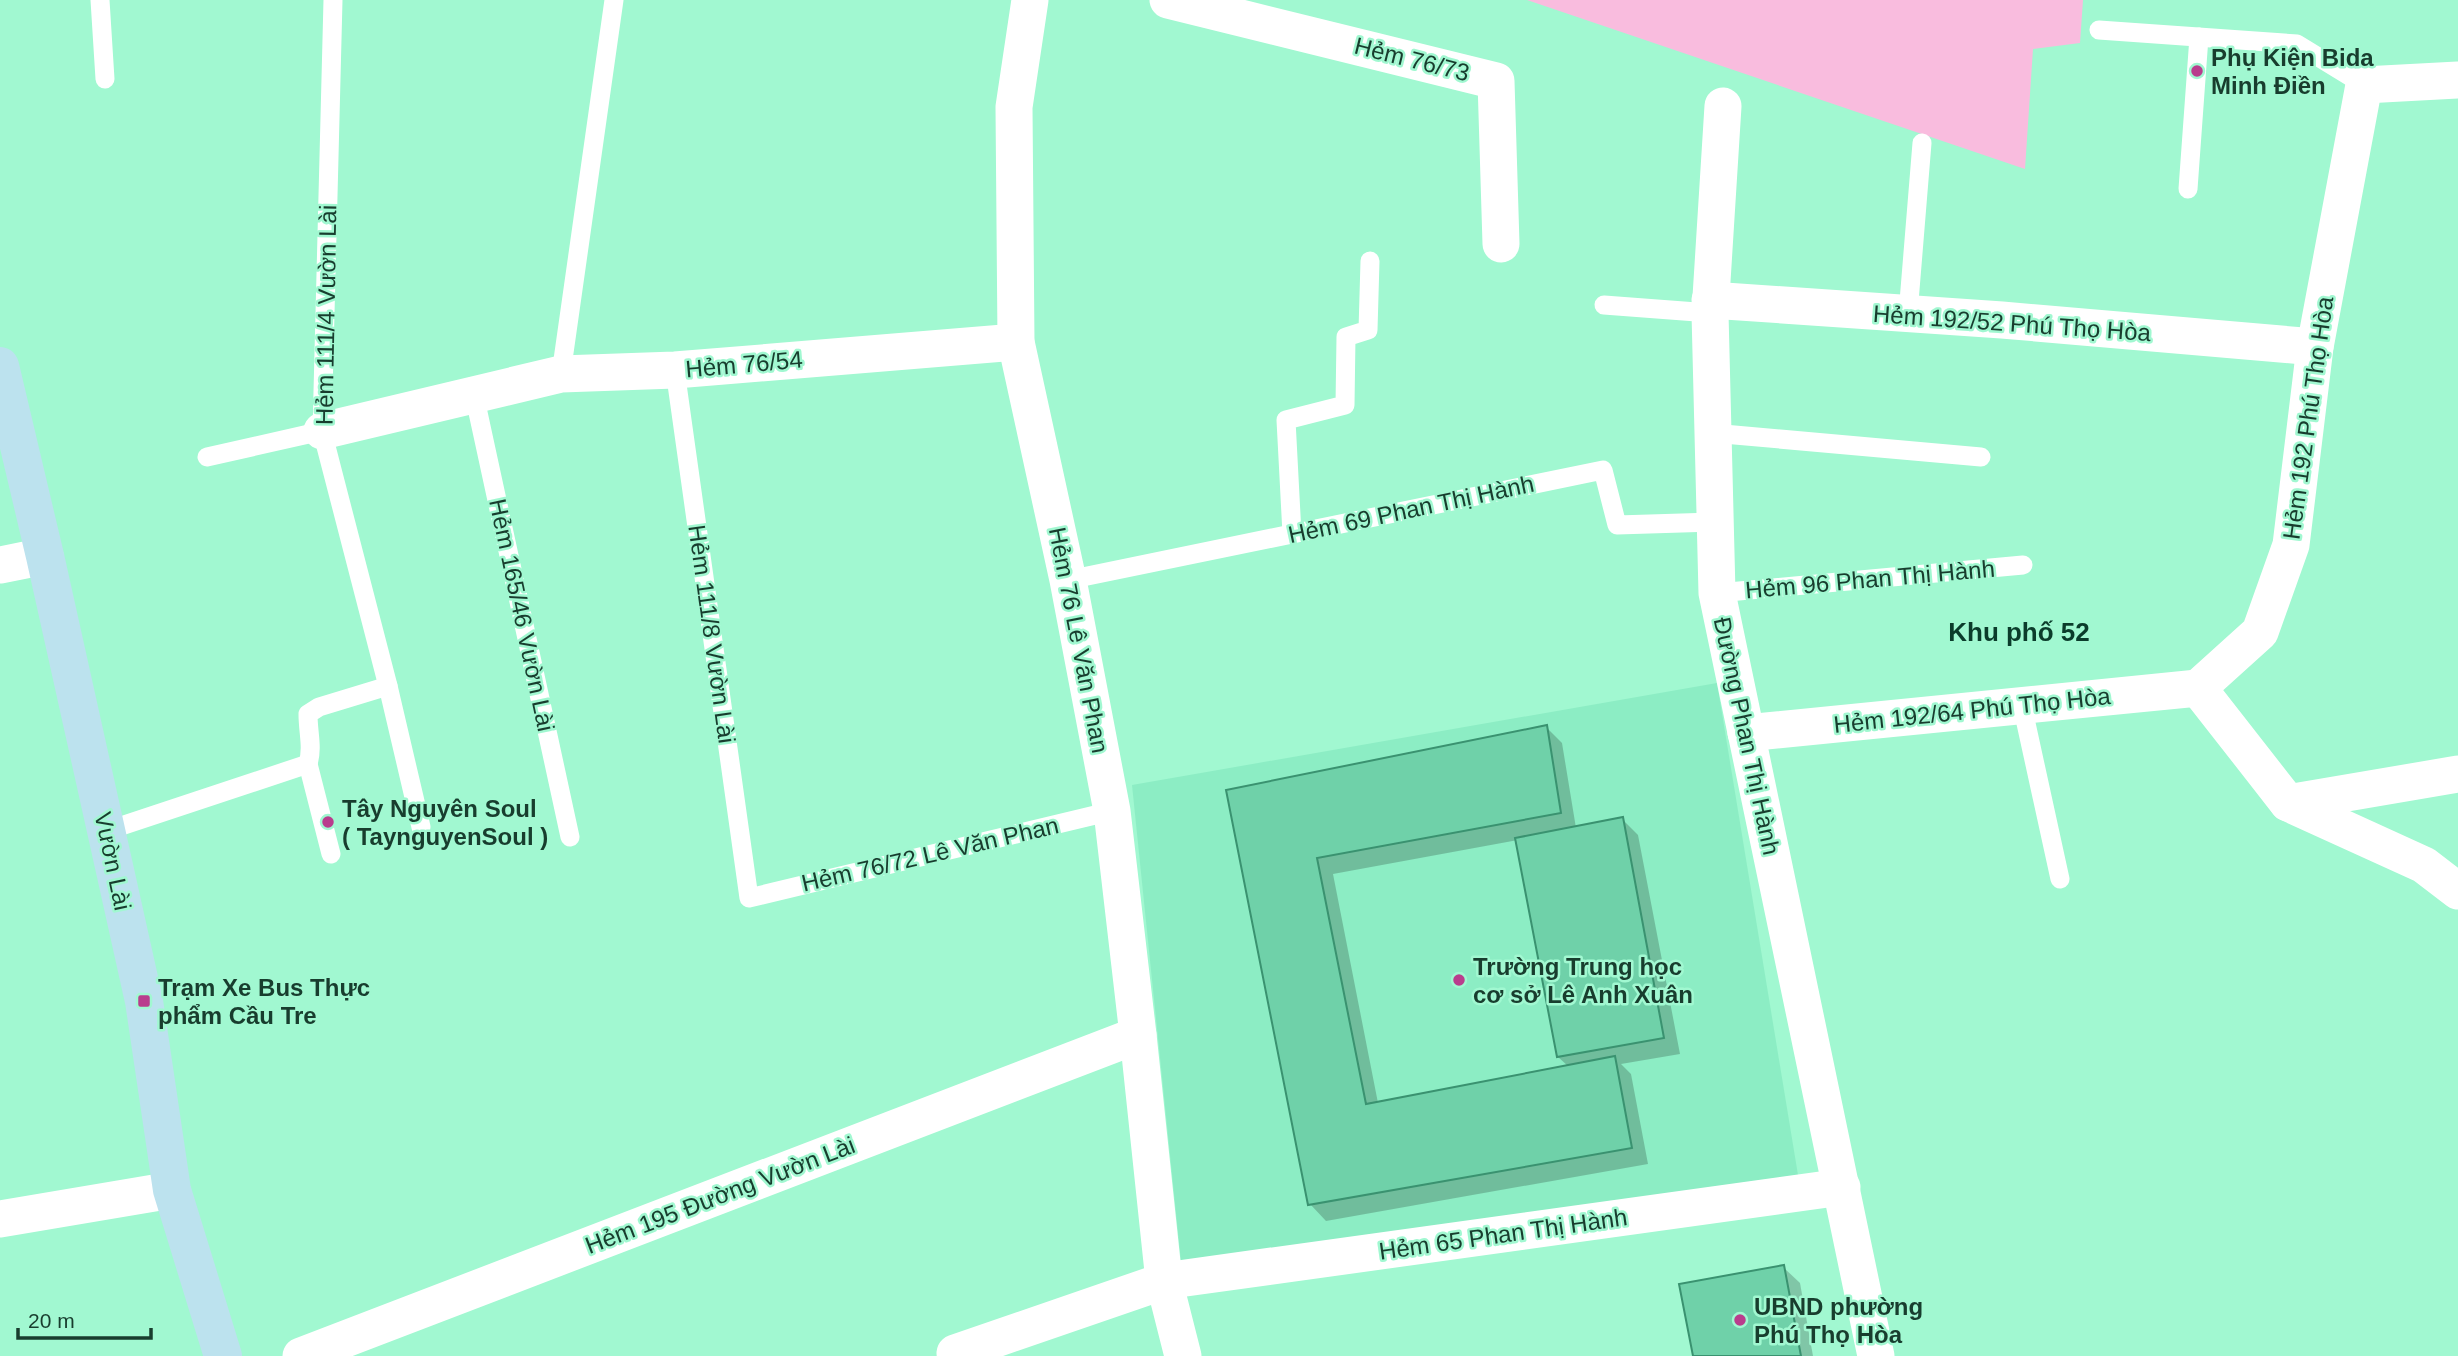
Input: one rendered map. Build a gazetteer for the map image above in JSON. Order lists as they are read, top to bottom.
{
  "streets": {
    "street": [
      "Hẻm 76/73",
      "Hẻm 192/52 Phú Thọ Hòa",
      "Hẻm 76/54",
      "Hẻm 192 Phú Thọ Hòa",
      "Hẻm 76 Lê Văn Phan",
      "Hẻm 192/64 Phú Thọ Hòa",
      "Đường Phan Thị Hành",
      "Vườn Lài",
      "Hẻm 195 Đường Vườn Lài",
      "Hẻm 65 Phan Thị Hành"
    ],
    "lane": [
      "Hẻm 111/4 Vườn Lài",
      "Hẻm 69 Phan Thị Hành",
      "Hẻm 96 Phan Thị Hành",
      "Hẻm 165/46 Vườn Lài",
      "Hẻm 111/8 Vườn Lài",
      "Hẻm 76/72 Lê Văn Phan"
    ]
  },
  "crossings": [
    ["Hẻm 111/4 Vườn Lài", "Hẻm 76/54"],
    ["Hẻm 192/52 Phú Thọ Hòa", "Hẻm 192 Phú Thọ Hòa"],
    ["Hẻm 192/52 Phú Thọ Hòa", "Đường Phan Thị Hành"],
    ["Hẻm 76/54", "Hẻm 165/46 Vườn Lài"],
    ["Hẻm 76/54", "Hẻm 111/8 Vườn Lài"],
    ["Hẻm 76/54", "Hẻm 76 Lê Văn Phan"],
    ["Hẻm 192 Phú Thọ Hòa", "Hẻm 192/64 Phú Thọ Hòa"],
    ["Hẻm 69 Phan Thị Hành", "Hẻm 76 Lê Văn Phan"],
    ["Hẻm 69 Phan Thị Hành", "Đường Phan Thị Hành"],
    ["Hẻm 96 Phan Thị Hành", "Đường Phan Thị Hành"],
    ["Hẻm 111/8 Vườn Lài", "Hẻm 76/72 Lê Văn Phan"],
    ["Hẻm 76 Lê Văn Phan", "Hẻm 76/72 Lê Văn Phan"],
    ["Hẻm 76 Lê Văn Phan", "Hẻm 195 Đường Vườn Lài"],
    ["Hẻm 76 Lê Văn Phan", "Hẻm 65 Phan Thị Hành"],
    ["Hẻm 192/64 Phú Thọ Hòa", "Đường Phan Thị Hành"],
    ["Đường Phan Thị Hành", "Hẻm 65 Phan Thị Hành"]
  ],
  "districts": ["Khu phố 52"],
  "places": {
    "other": [
      "Phụ Kiện Bida Minh Điền",
      "Tây Nguyên Soul ( TaynguyenSoul )",
      "Trường Trung học cơ sở Lê Anh Xuân",
      "UBND phường Phú Thọ Hòa"
    ],
    "transit": ["Trạm Xe Bus Thực phẩm Cầu Tre"]
  },
  "scale_bar": "20 m"
}
